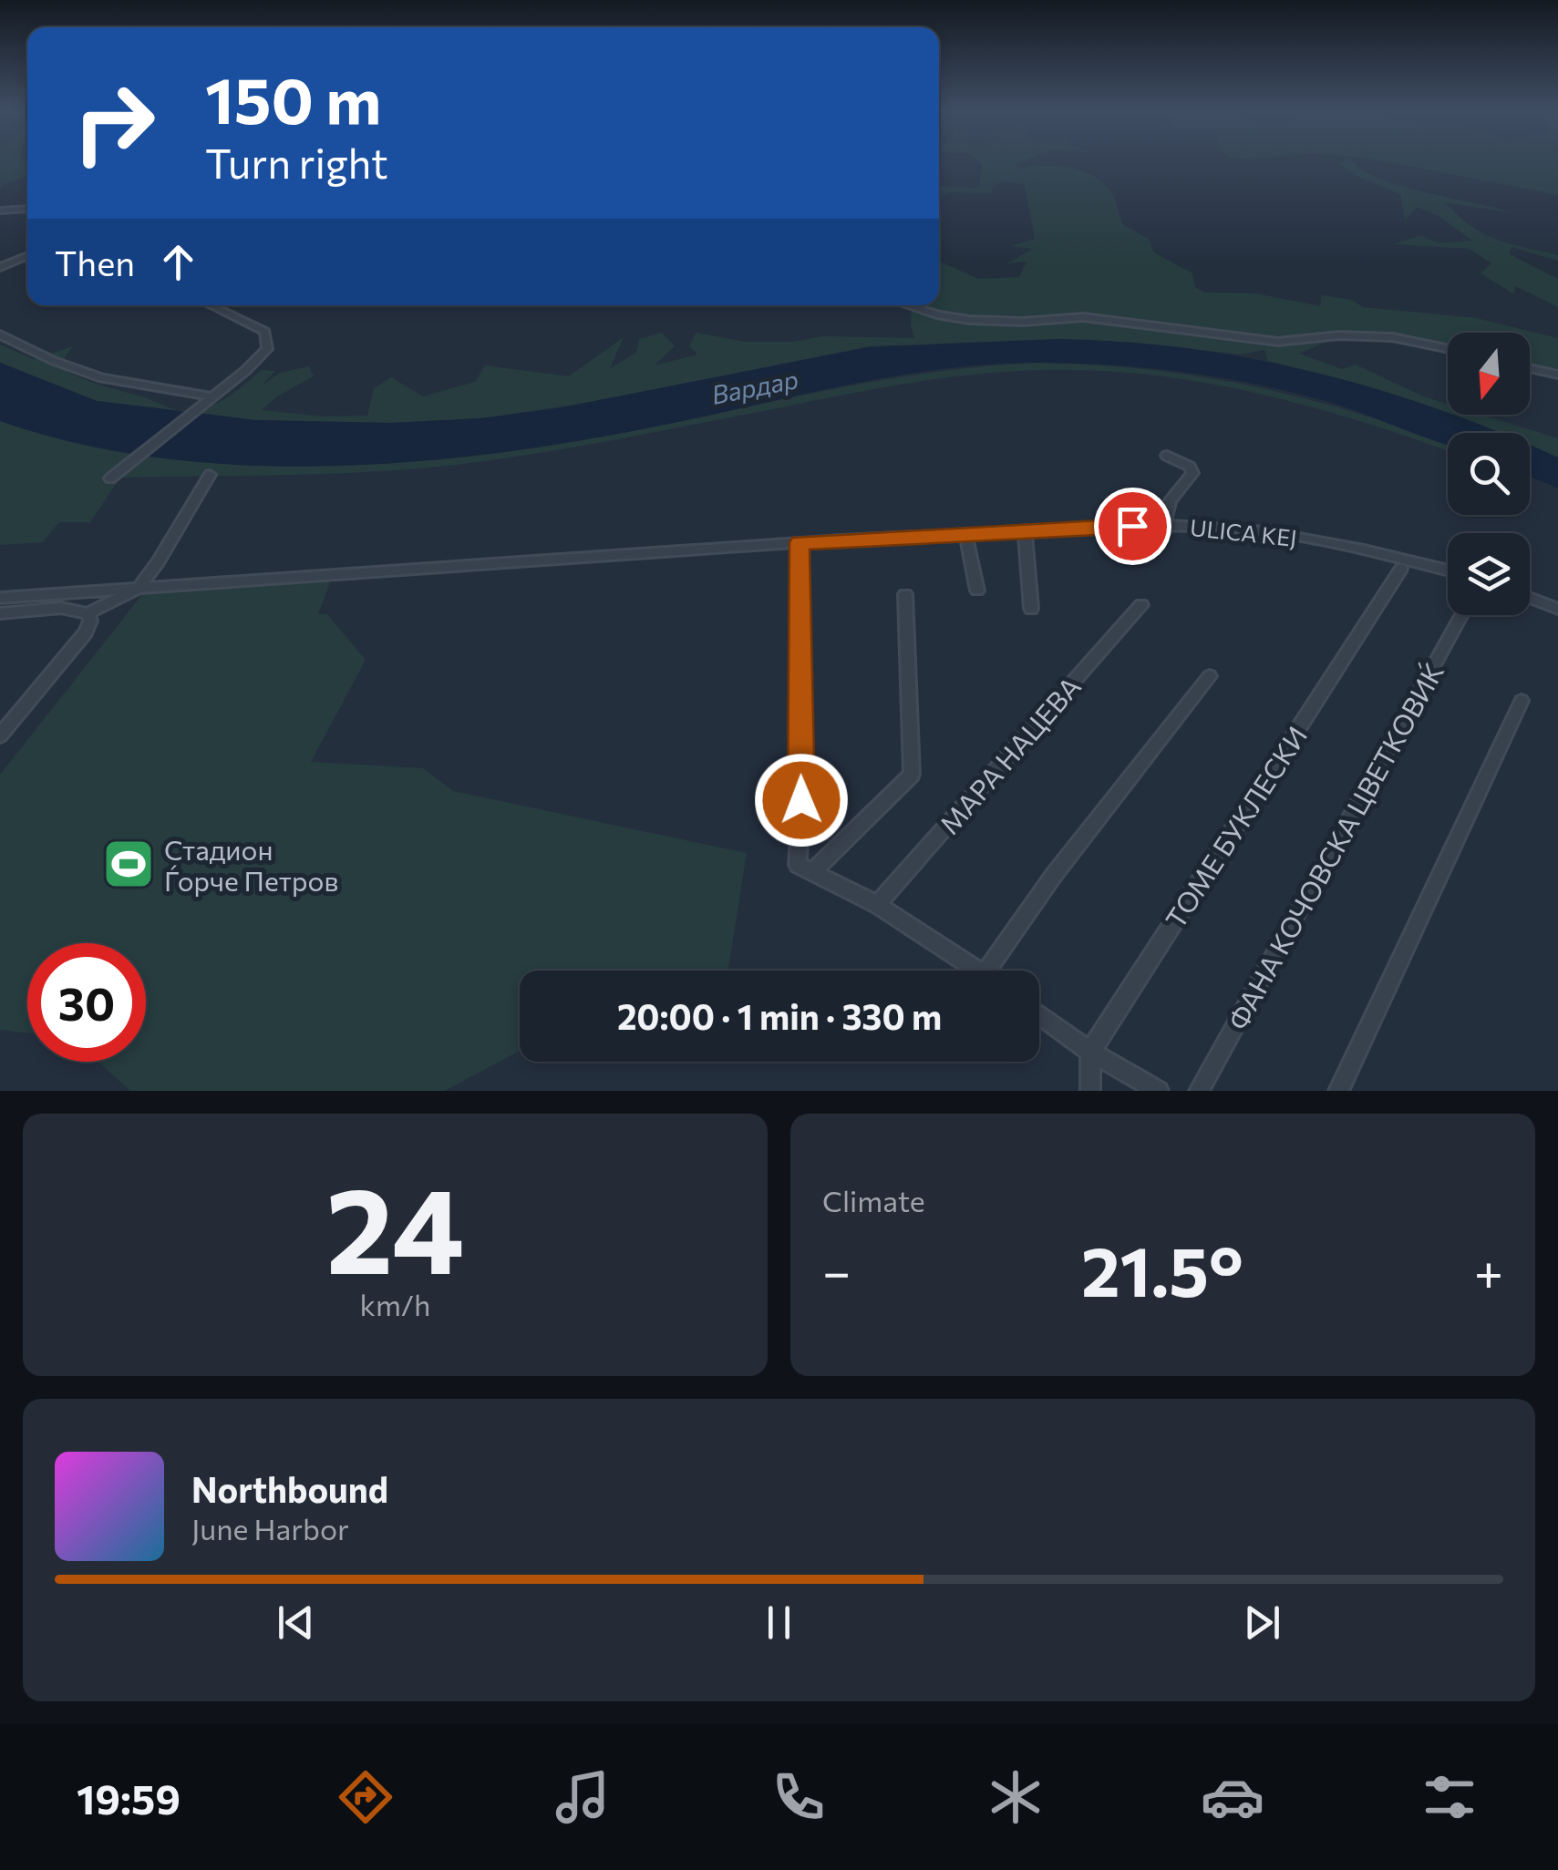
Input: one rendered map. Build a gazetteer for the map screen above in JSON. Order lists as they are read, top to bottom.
{
  "streets": {
    "street": [
      "ULICA KEJ",
      "МАРА НАЦЕВА",
      "ТОМЕ БУКЛЕСКИ",
      "ФАНА КОЧОВСКА ЦВЕТКОВИЌ"
    ]
  },
  "water": ["Вардар"],
  "places": {
    "sports": ["Стадион Ѓорче Петров"]
  },
  "north": "bottom",
  "page": {
    "turn": ["150 m", "Turn right"],
    "then": "Then",
    "limit": "30",
    "trip": "20:00 · 1 min · 330 m",
    "tile": [
      ["24", "km/h"],
      "Climate"
    ],
    "heat": ["−", "21.5°", "+"],
    "song": ["Northbound", "June Harbor"],
    "tabs": "19:59"
  }
}
